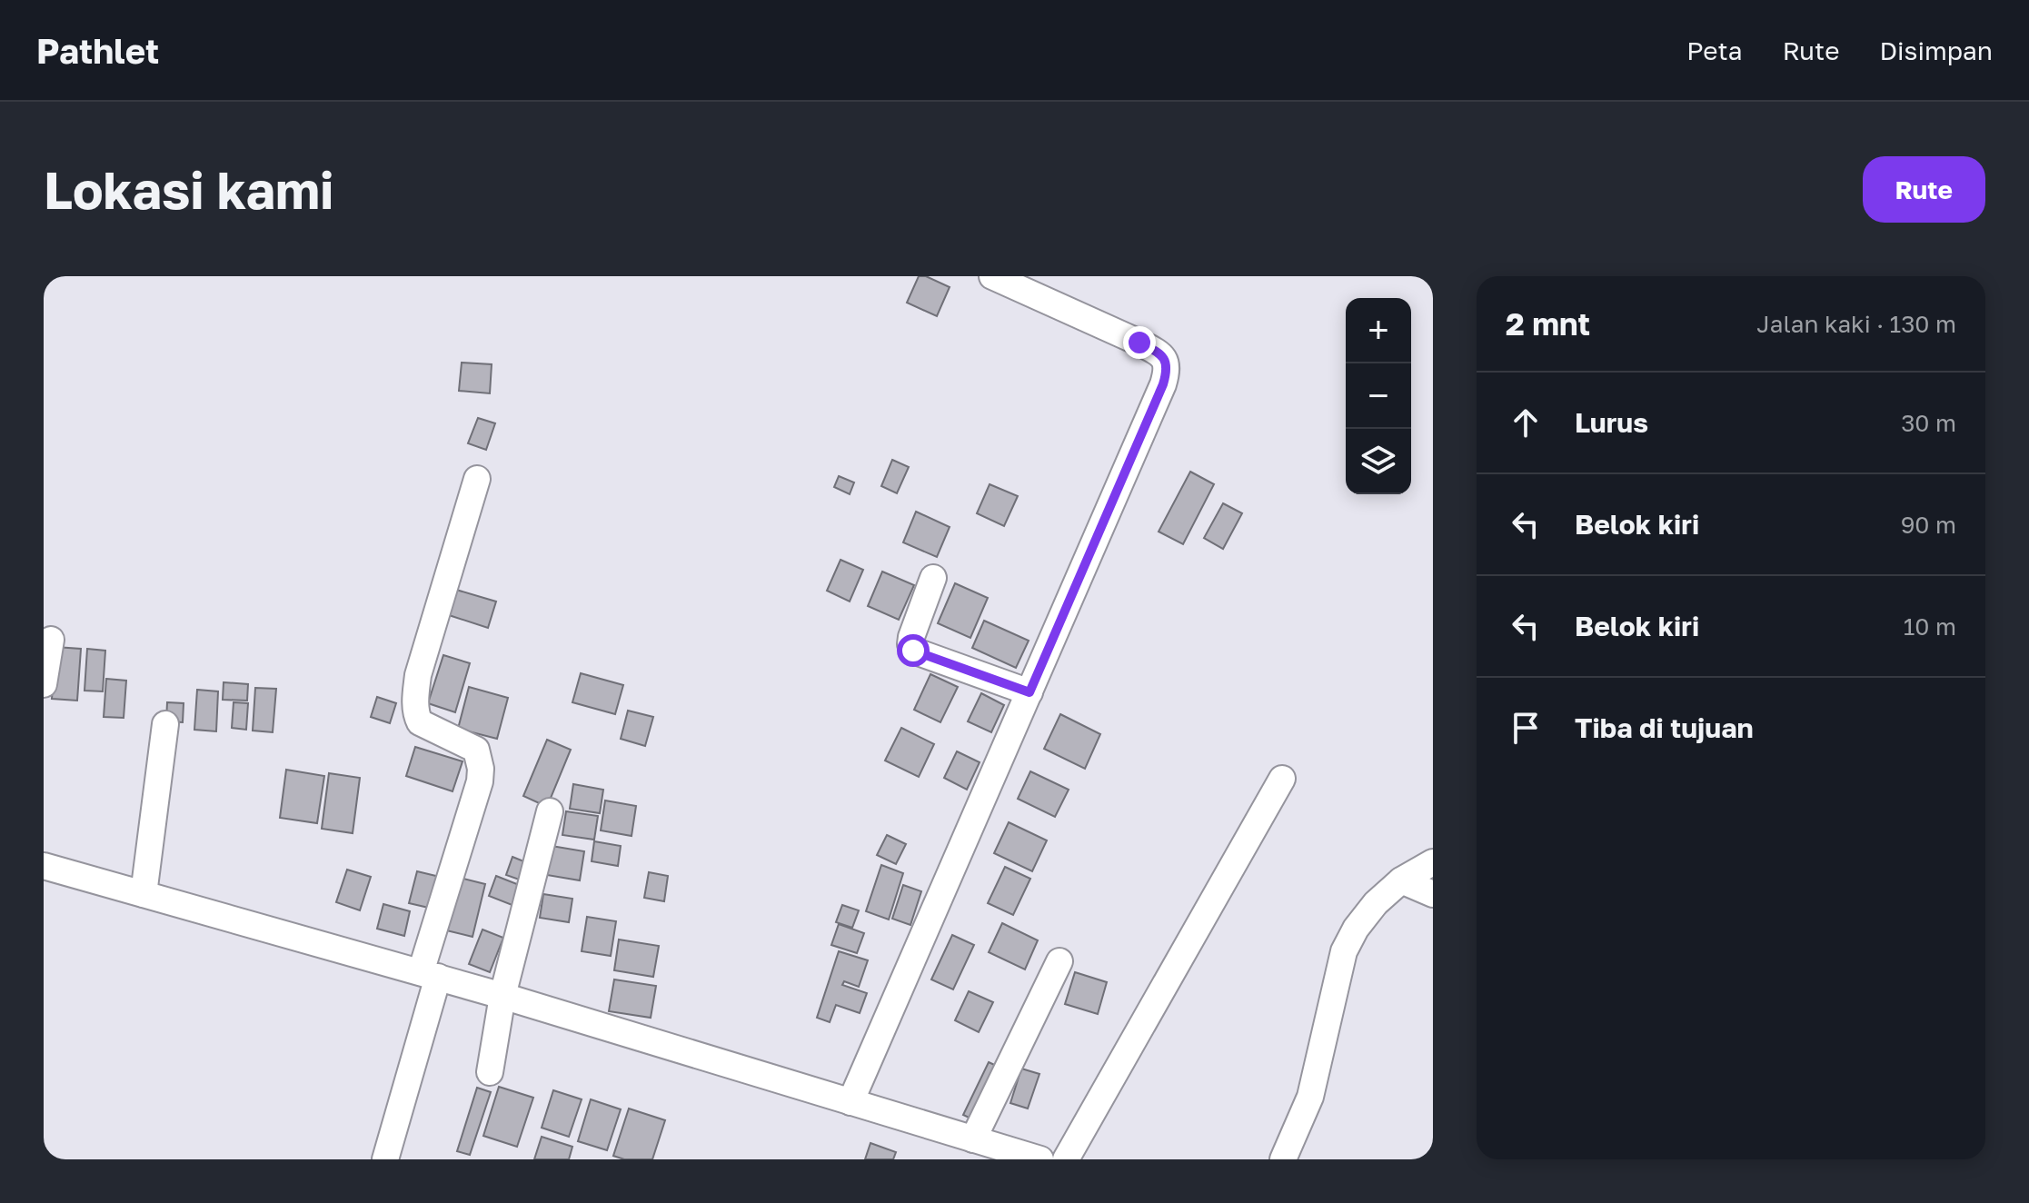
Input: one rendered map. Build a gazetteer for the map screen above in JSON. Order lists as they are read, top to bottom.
{
  "page": {
    "header": "Pathlet",
    "nav": ["Peta", "Rute", "Disimpan"],
    "buttons": "Rute",
    "title": "Lokasi kami",
    "heading": ["2 mnt", "Jalan kaki · 130 m"],
    "map_buttons": ["+", "−"],
    "list": [
      ["Lurus", "30 m"],
      ["Belok kiri", "90 m"],
      ["Belok kiri", "10 m"],
      "Tiba di tujuan"
    ]
  }
}
